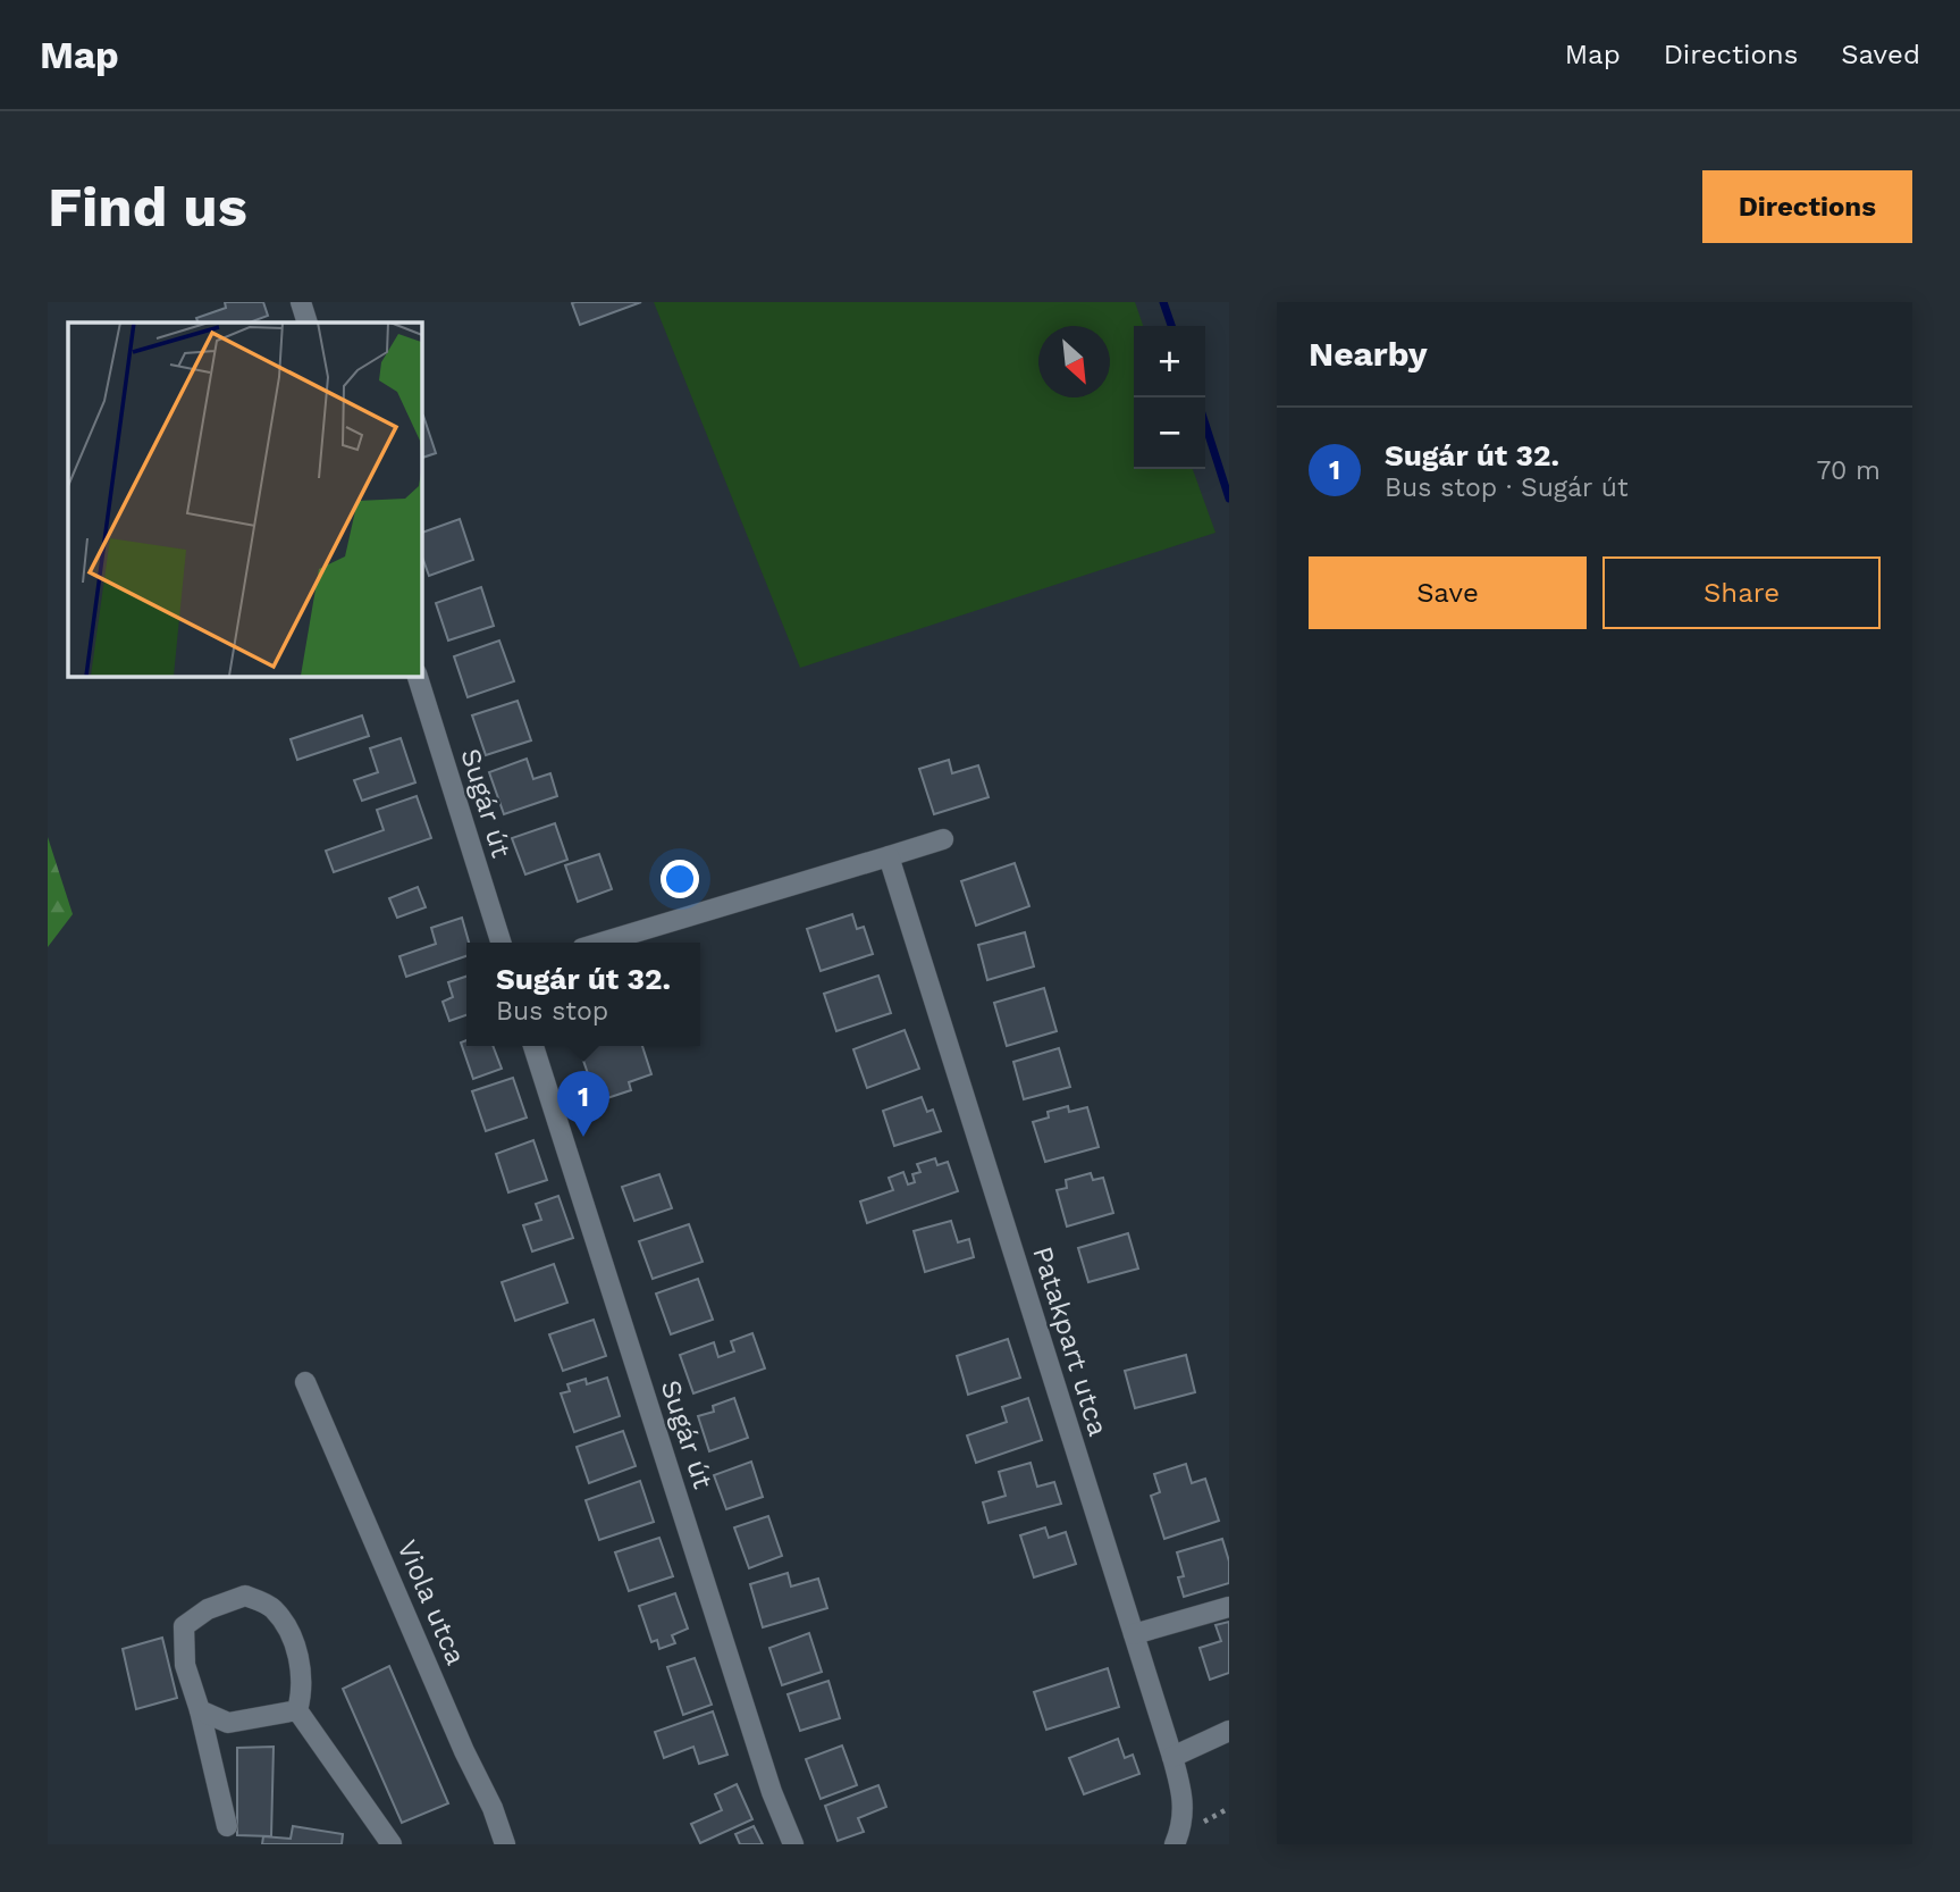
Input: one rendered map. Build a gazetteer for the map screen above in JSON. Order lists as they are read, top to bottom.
{
  "streets": {
    "street": ["Sugár út", "Patakpart utca", "Viola utca"]
  },
  "north": "bottom right",
  "page": {
    "header": "Map",
    "nav": ["Map", "Directions", "Saved"],
    "buttons": [
      "Directions",
      ["Save", "Share"]
    ],
    "title": "Find us",
    "heading": "Nearby",
    "map_buttons": ["+", "−"],
    "list": [
      {
        "mark": "1",
        "name": "Sugár út 32.",
        "note": "Bus stop · Sugár út",
        "value": "70 m"
      }
    ],
    "popup": ["Sugár út 32.", "Bus stop"],
    "pins": "1"
  }
}
